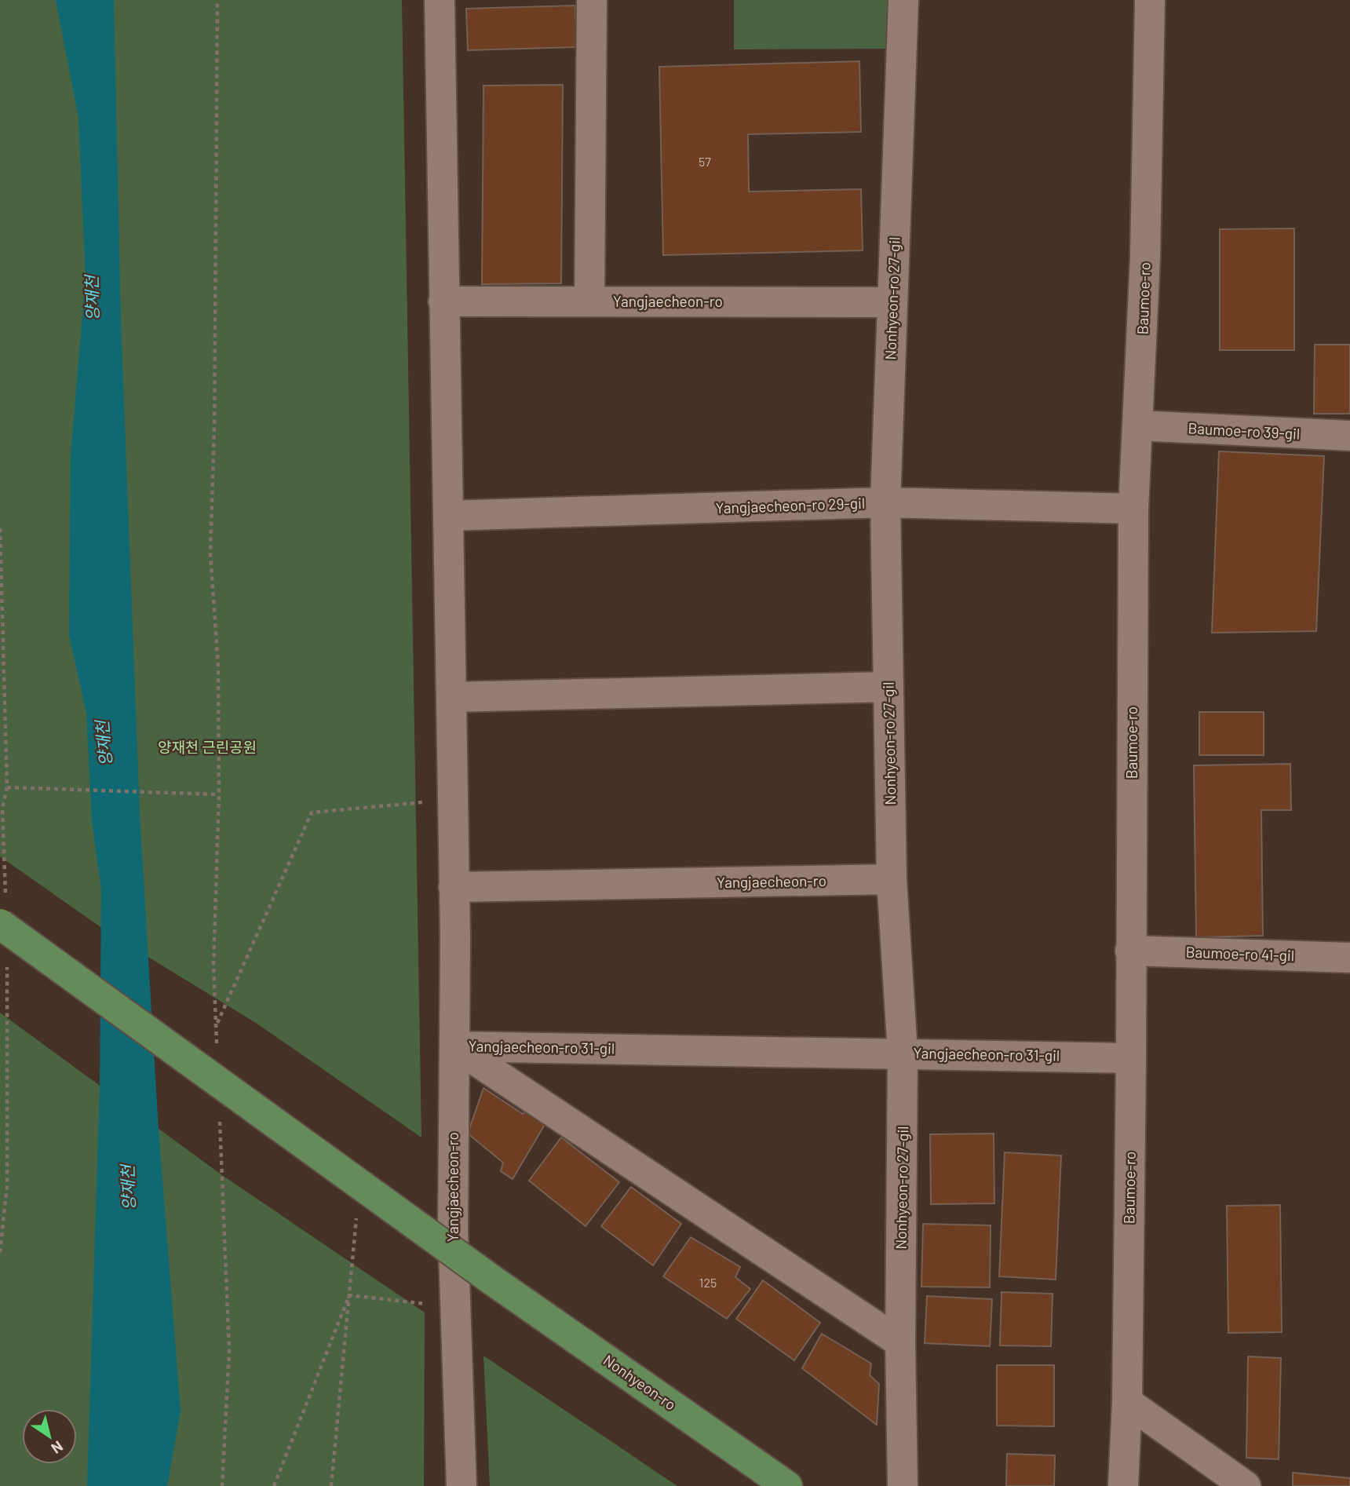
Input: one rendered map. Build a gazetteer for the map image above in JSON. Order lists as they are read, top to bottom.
{
  "streets": {
    "main road": ["Nonhyeon-ro"],
    "street": [
      "Nonhyeon-ro 27-gil",
      "Baumoe-ro",
      "Yangjaecheon-ro",
      "Baumoe-ro 39-gil",
      "Yangjaecheon-ro 29-gil",
      "Baumoe-ro 41-gil",
      "Yangjaecheon-ro 31-gil"
    ]
  },
  "crossings": [
    ["Nonhyeon-ro 27-gil", "Yangjaecheon-ro"],
    ["Nonhyeon-ro 27-gil", "Yangjaecheon-ro 29-gil"],
    ["Nonhyeon-ro 27-gil", "Yangjaecheon-ro 31-gil"],
    ["Baumoe-ro", "Baumoe-ro 39-gil"],
    ["Baumoe-ro", "Yangjaecheon-ro 29-gil"],
    ["Baumoe-ro", "Baumoe-ro 41-gil"],
    ["Baumoe-ro", "Yangjaecheon-ro 31-gil"],
    ["Yangjaecheon-ro", "Yangjaecheon-ro 29-gil"],
    ["Yangjaecheon-ro", "Yangjaecheon-ro 31-gil"]
  ],
  "water": ["양재천"],
  "parks": ["양재천 근린공원"],
  "house_numbers": ["57", "125"],
  "north": "bottom right"
}
